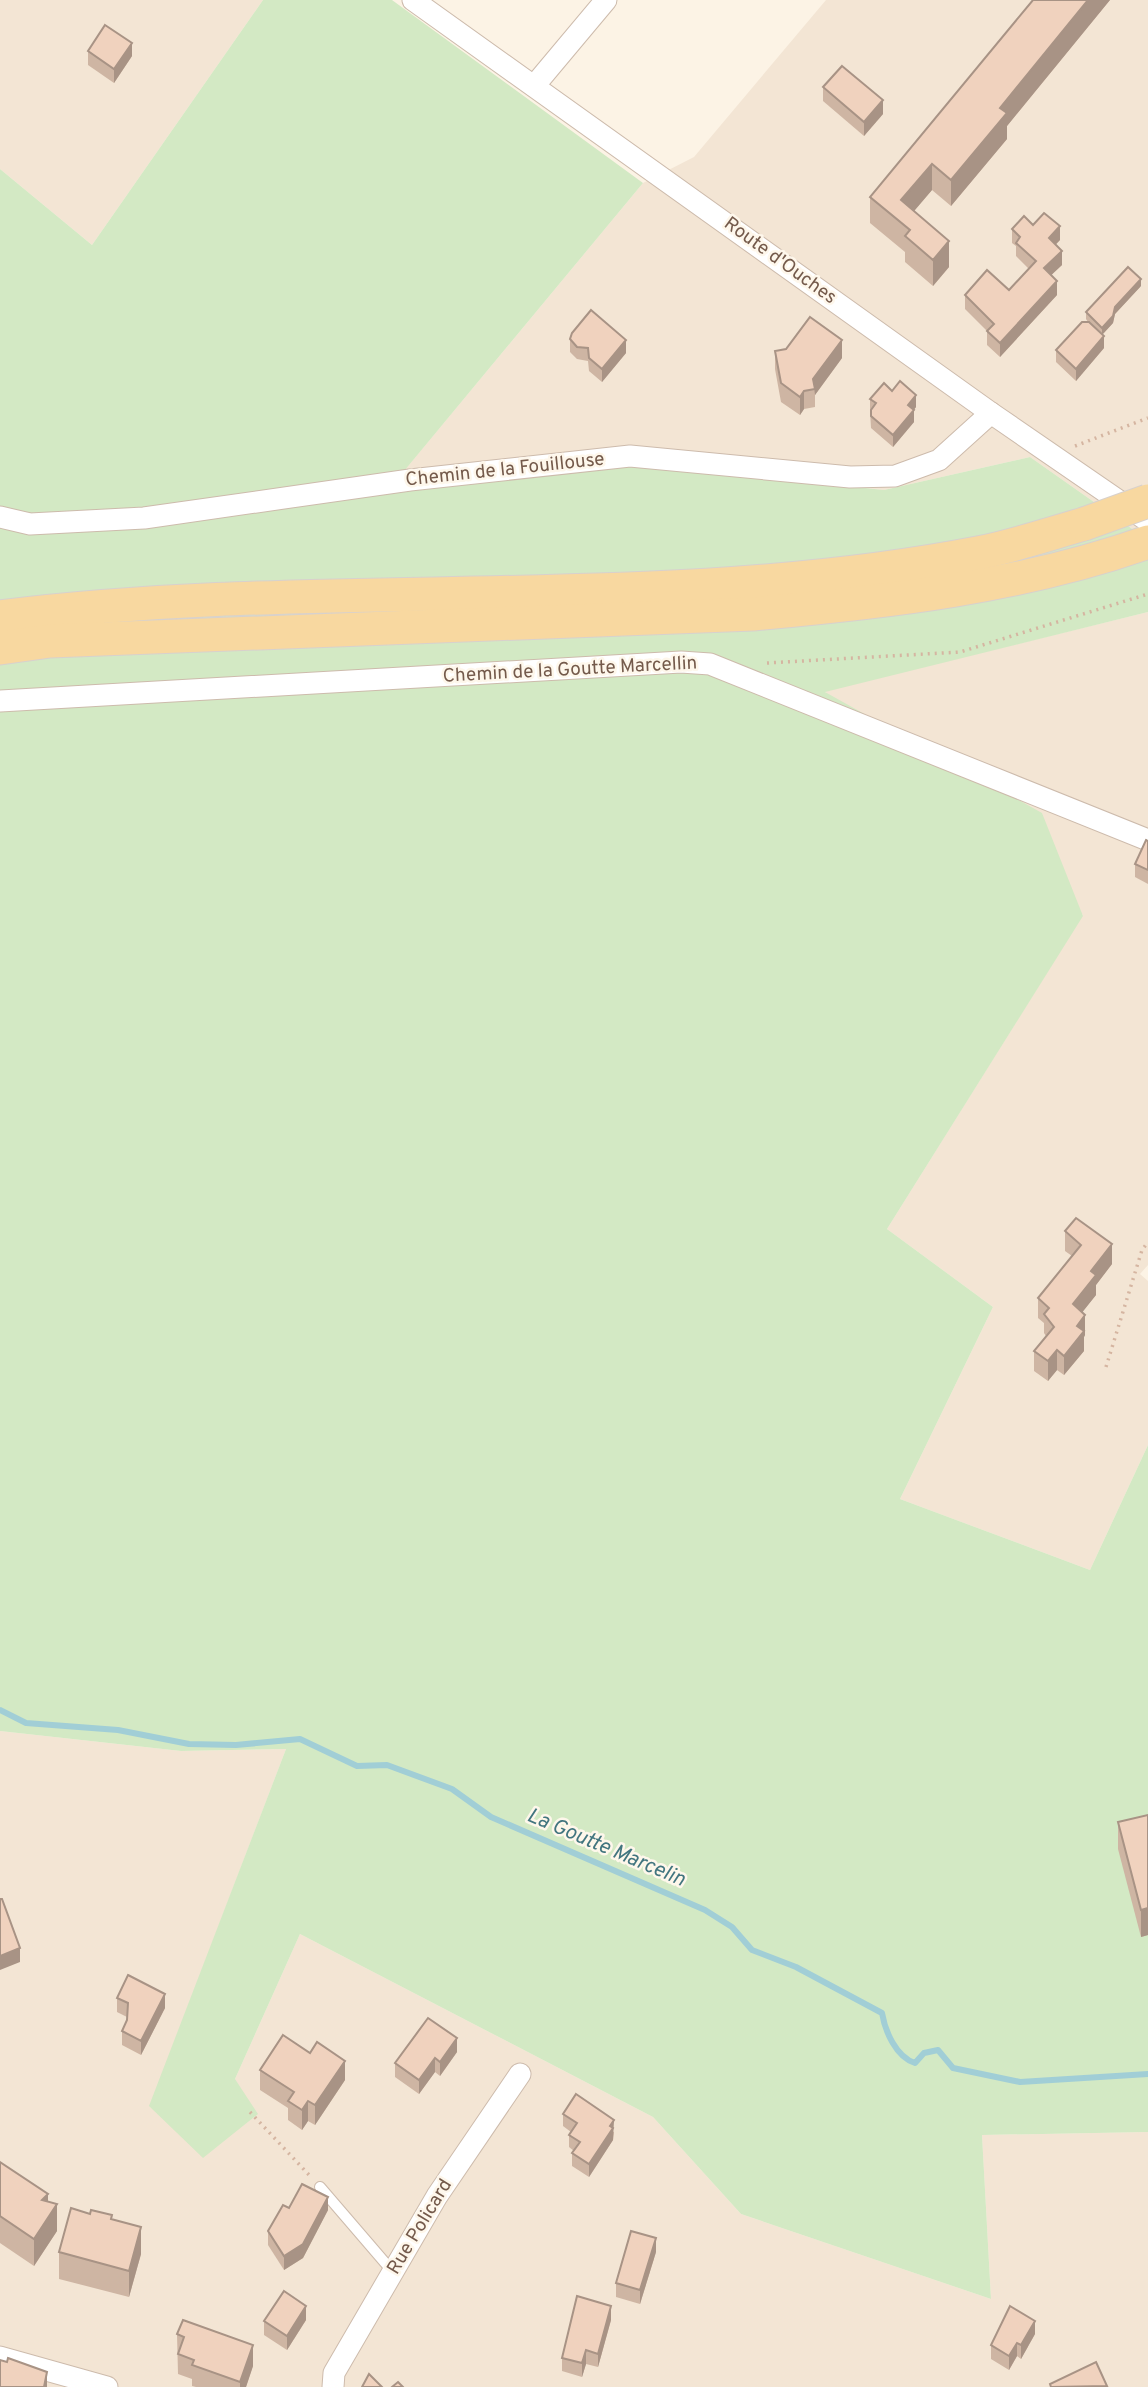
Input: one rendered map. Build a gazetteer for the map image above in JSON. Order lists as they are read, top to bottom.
{
  "streets": {
    "street": [
      "Route d'Ouches",
      "Chemin de la Fouillouse",
      "Chemin de la Goutte Marcellin",
      "Rue Policard"
    ]
  },
  "crossings": [
    ["Route d'Ouches", "Chemin de la Fouillouse"]
  ],
  "water": ["La Goutte Marcelin"]
}
